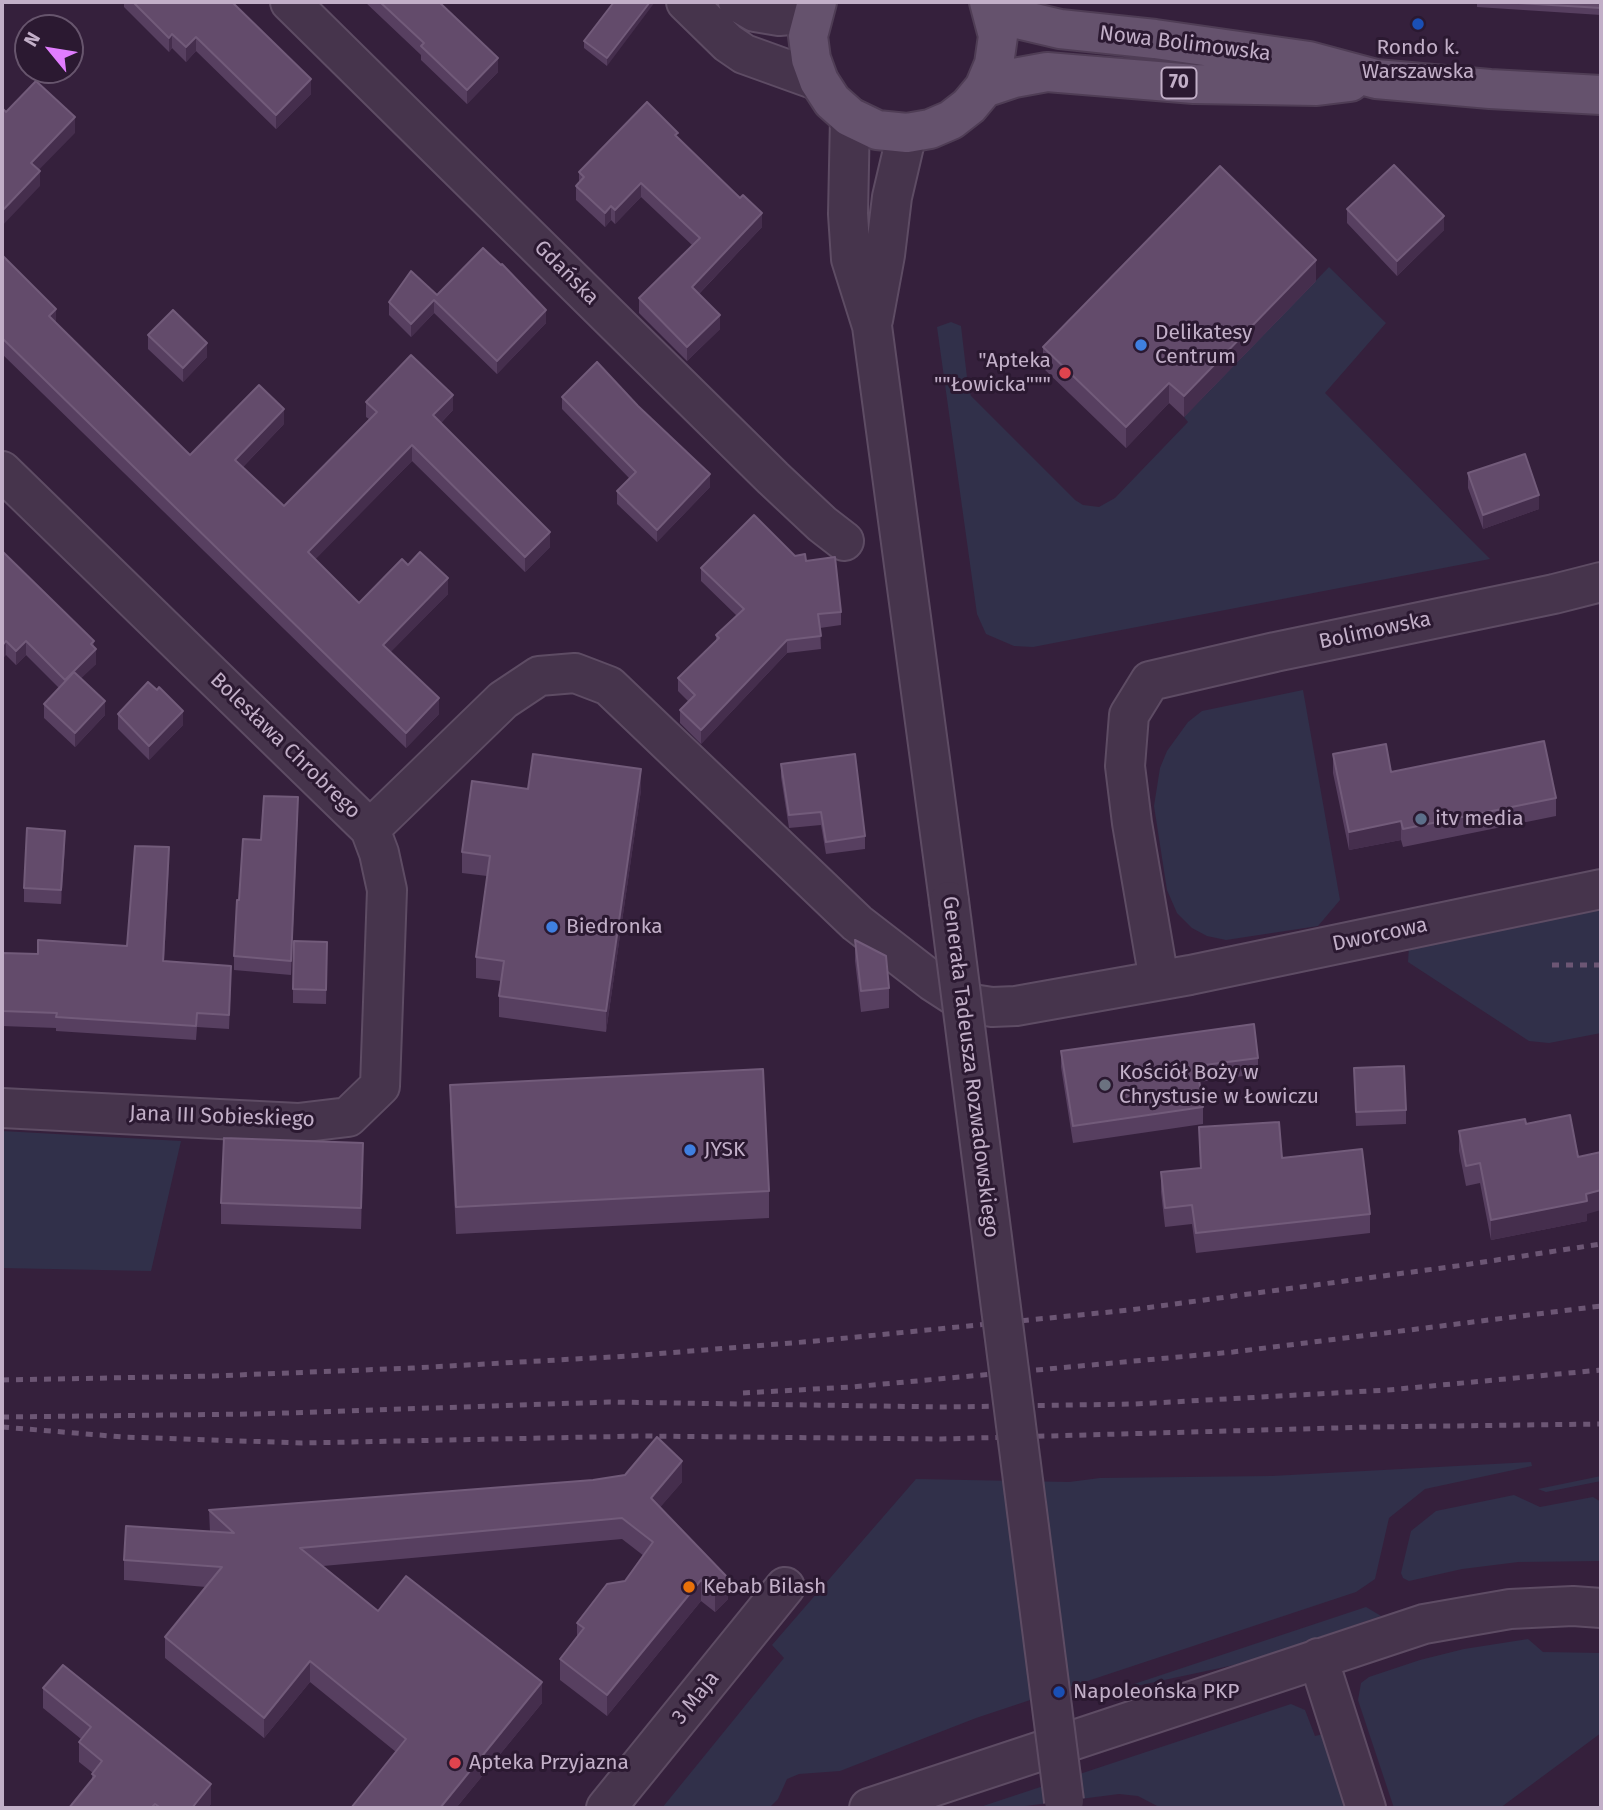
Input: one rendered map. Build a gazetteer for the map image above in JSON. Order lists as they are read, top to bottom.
{
  "streets": {
    "main road": ["Nowa Bolimowska", "70"],
    "street": [
      "Gdańska",
      "Bolimowska",
      "Bolesława Chrobrego",
      "Dworcowa",
      "Generała Tadeusza Rozwadowskiego",
      "Jana III Sobieskiego",
      "3 Maja"
    ]
  },
  "crossings": [
    ["Nowa Bolimowska", "70"],
    ["70", "Generała Tadeusza Rozwadowskiego"],
    ["Bolimowska", "Dworcowa"],
    ["Bolesława Chrobrego", "Dworcowa"],
    ["Bolesława Chrobrego", "Jana III Sobieskiego"]
  ],
  "places": [
    "Rondo k. Warszawska",
    "Delikatesy Centrum",
    "\"Apteka \"\"Łowicka\"\"\"",
    "itv media",
    "Biedronka",
    "Kościół Boży w Chrystusie w Łowiczu",
    "JYSK",
    "Kebab Bilash",
    "Napoleońska PKP",
    "Apteka Przyjazna"
  ],
  "north": "top left"
}
